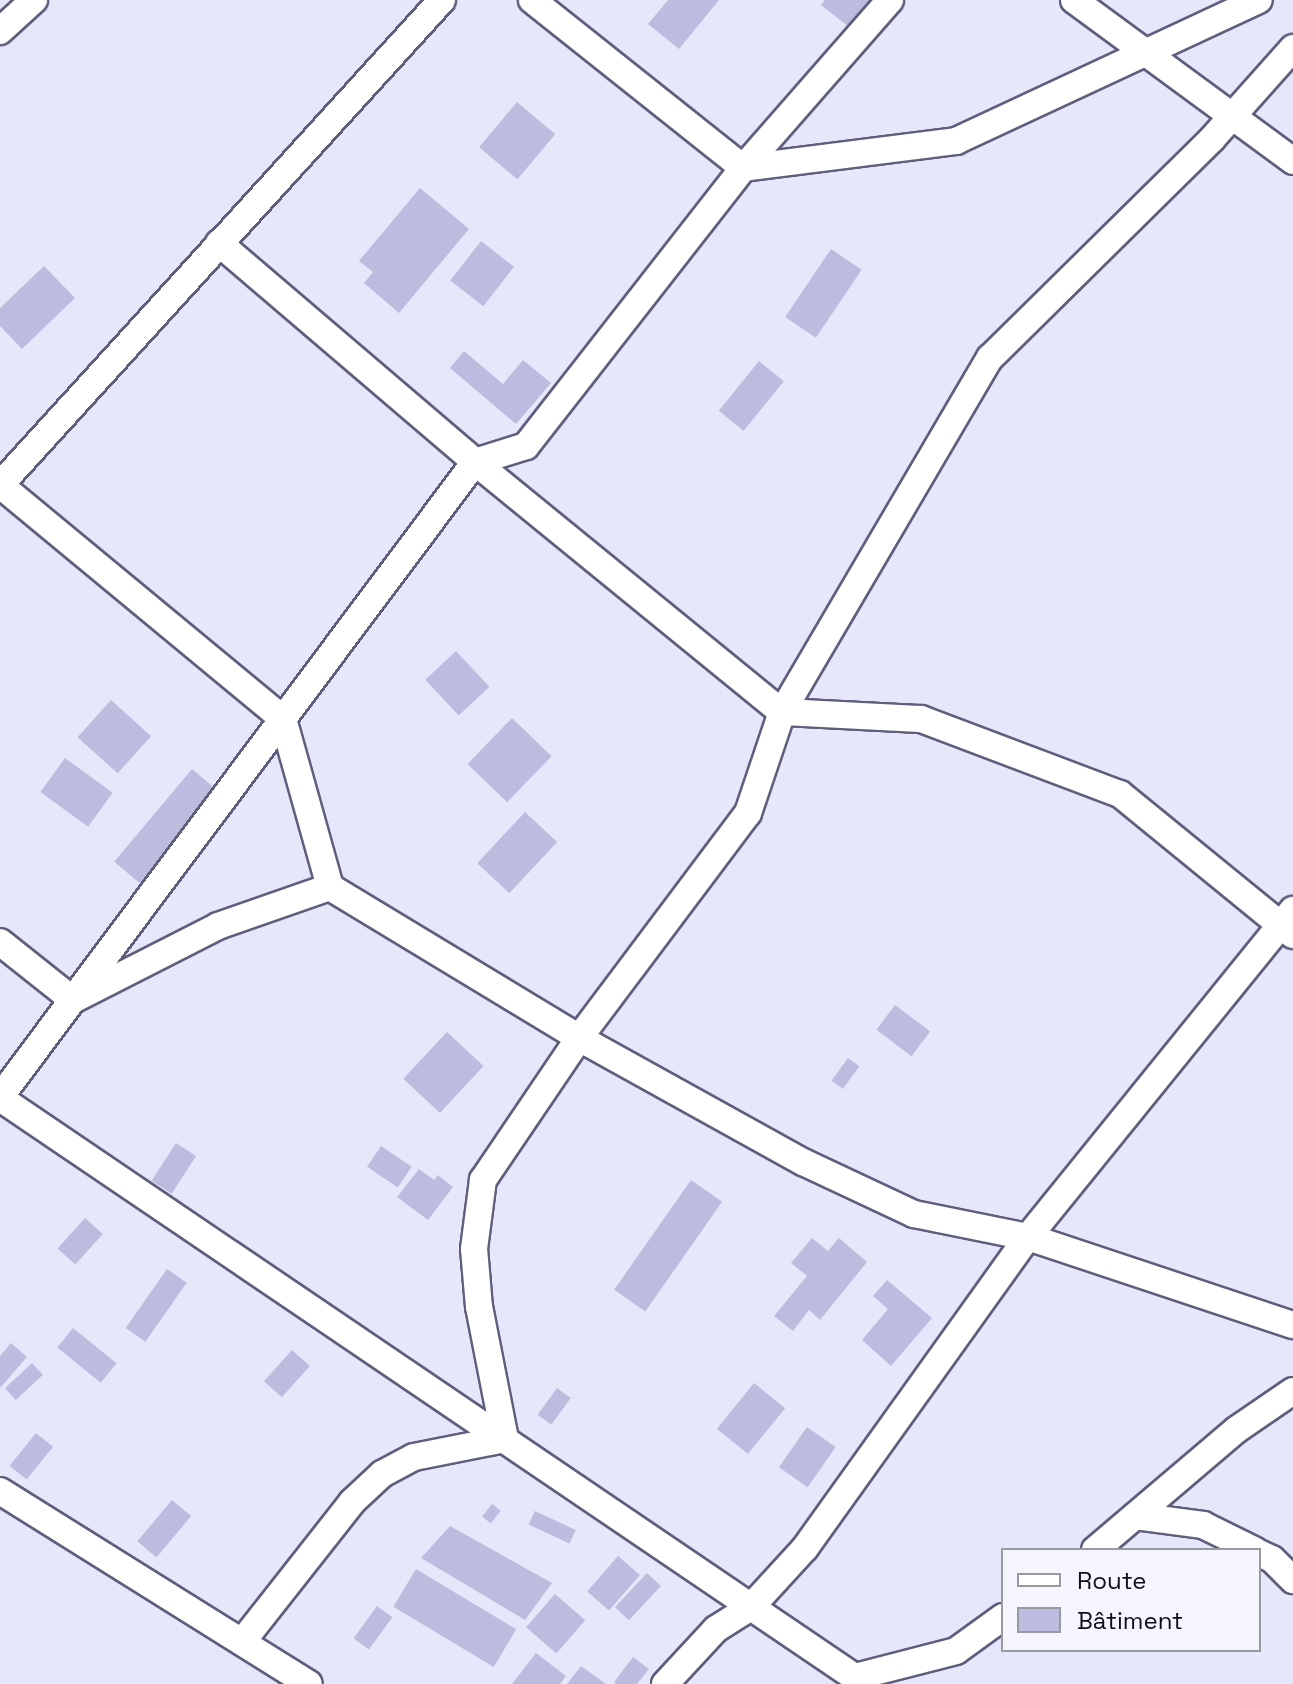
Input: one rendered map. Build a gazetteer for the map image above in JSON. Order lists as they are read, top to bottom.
{
  "legend": ["Route", "Bâtiment"]
}
